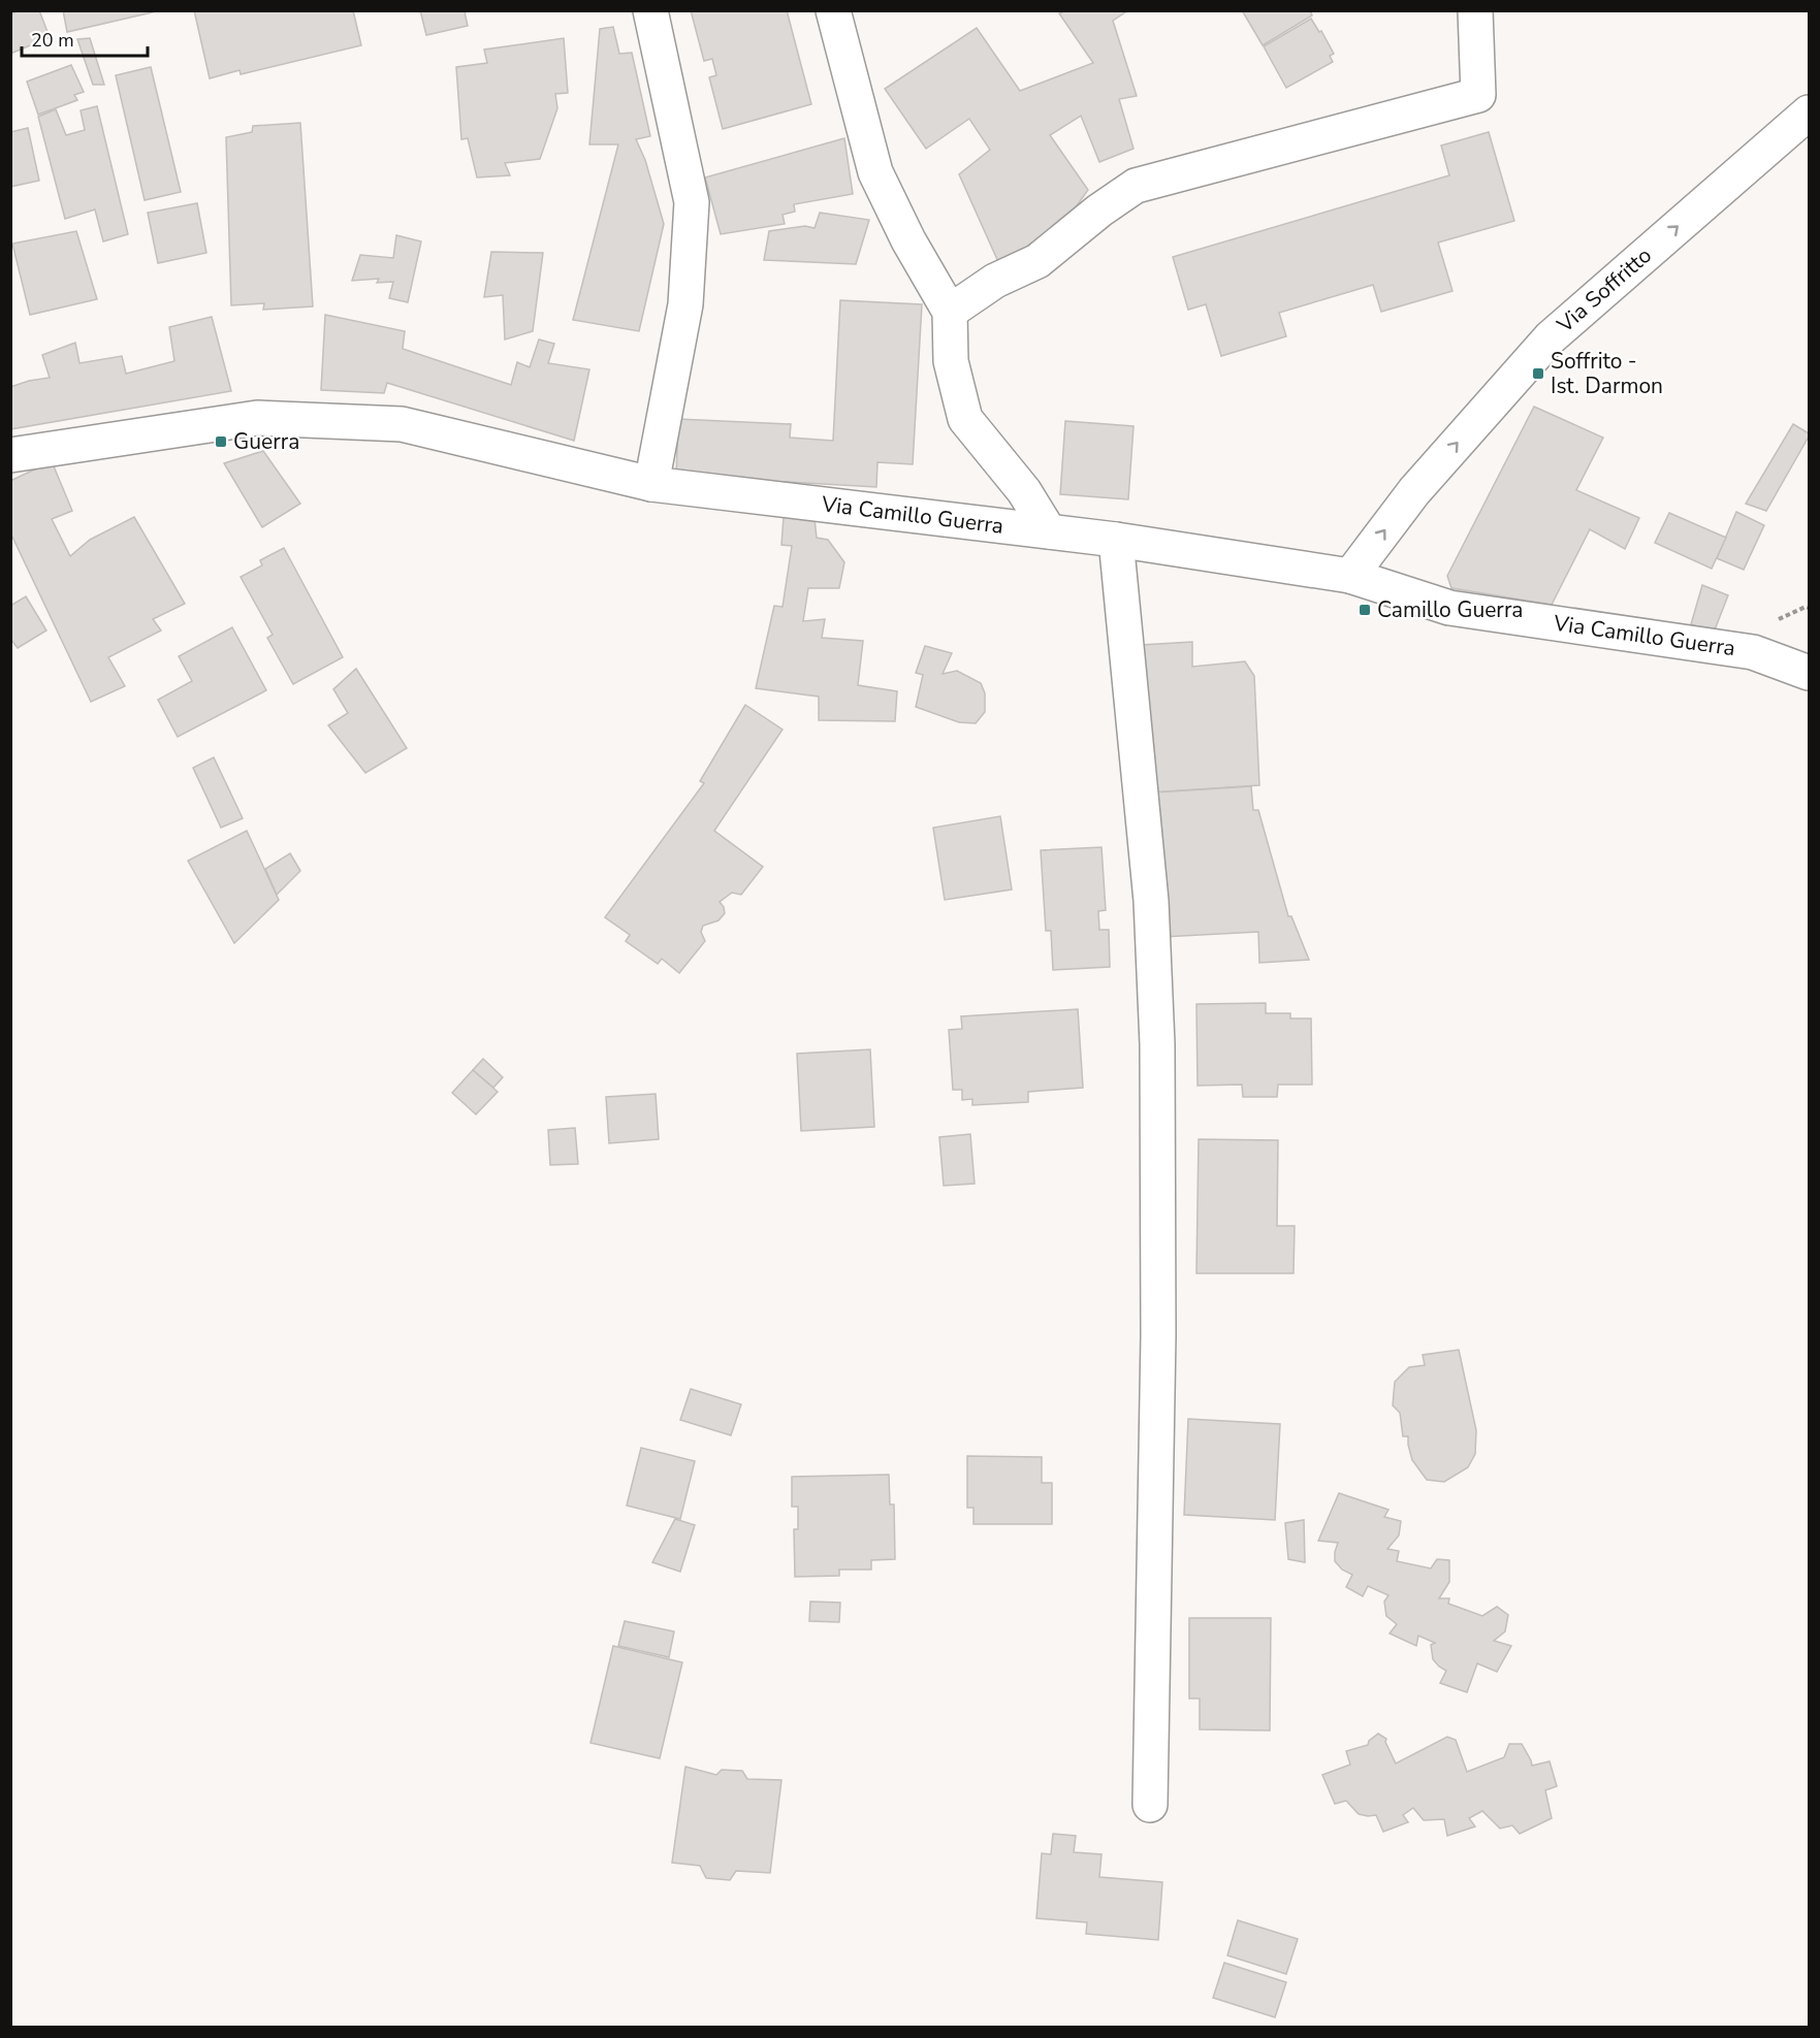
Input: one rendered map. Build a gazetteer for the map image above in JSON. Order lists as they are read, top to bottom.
{
  "streets": {
    "street": ["Via Soffritto", "Via Camillo Guerra"]
  },
  "crossings": [
    ["Via Soffritto", "Via Camillo Guerra"]
  ],
  "one_way": ["Via Soffritto"],
  "places": {
    "transit": ["Soffrito - Ist. Darmon", "Guerra", "Camillo Guerra"]
  },
  "scale_bar": "20 m"
}
